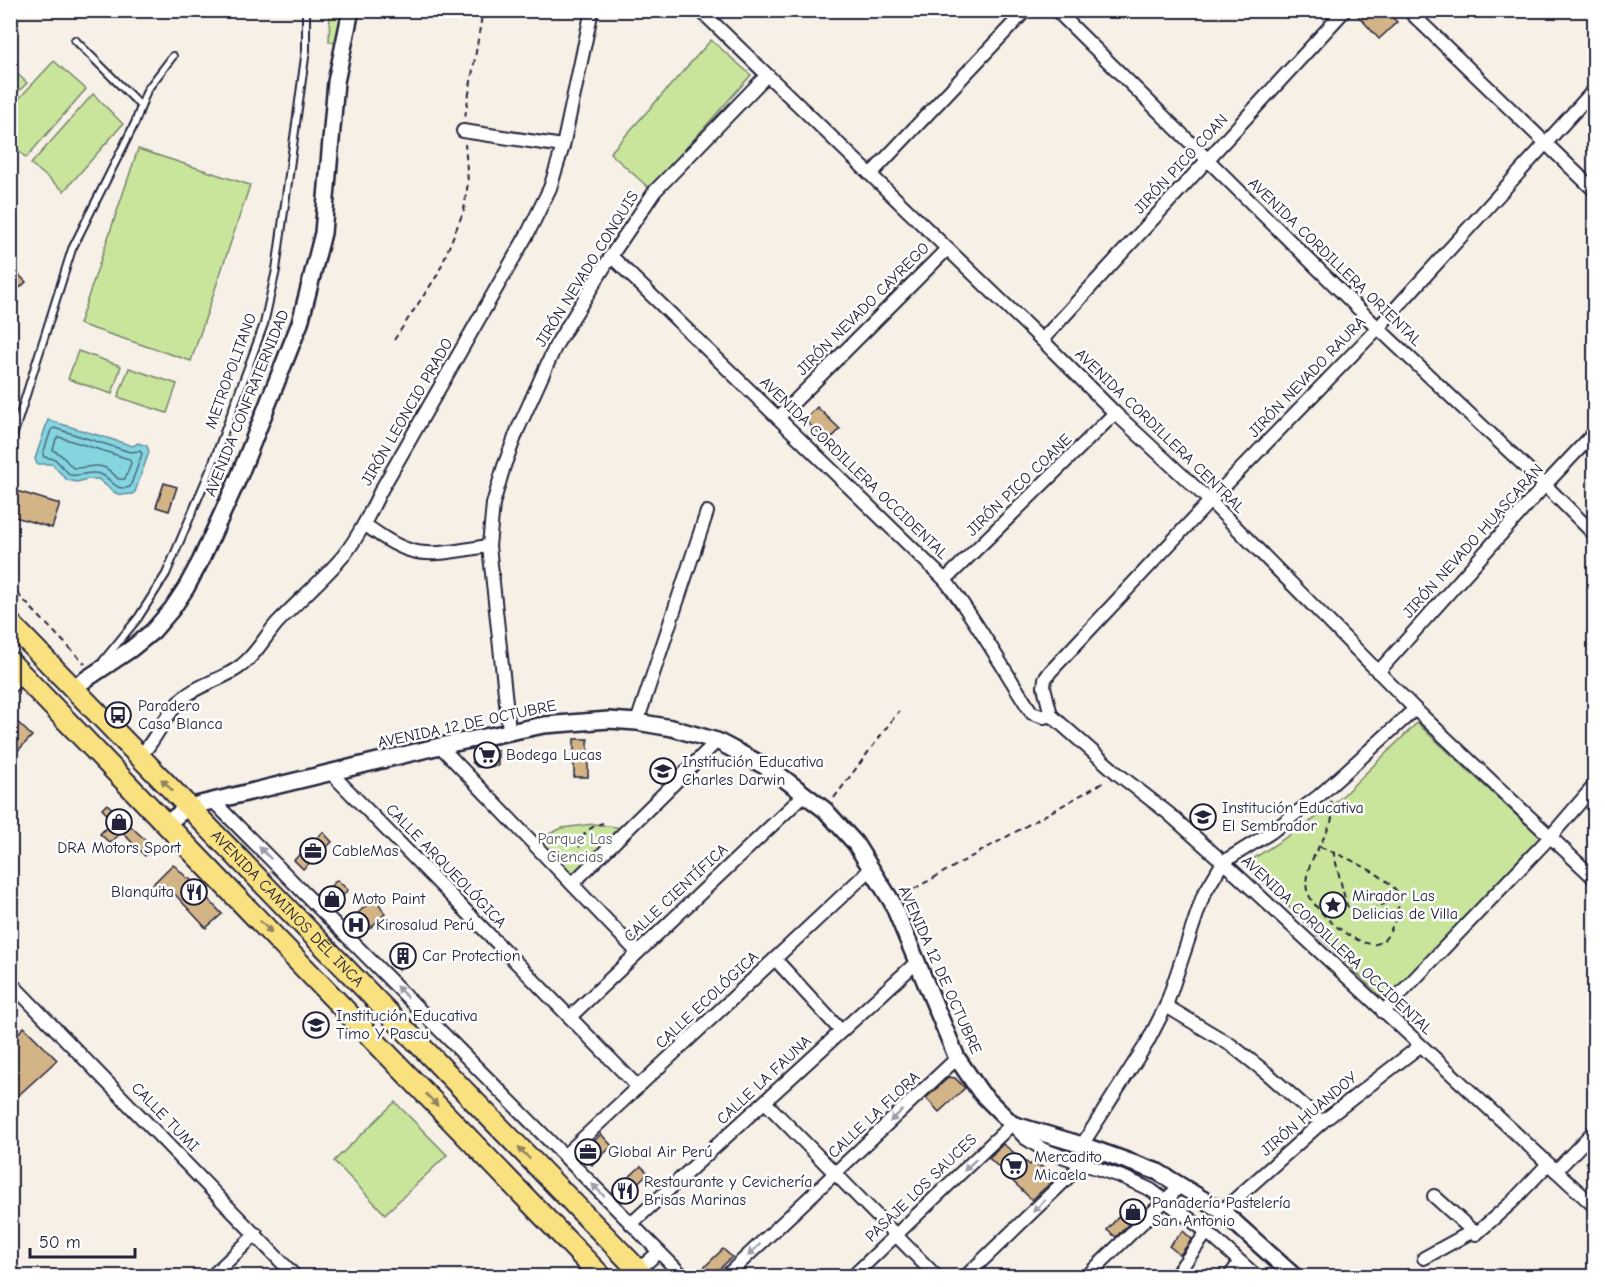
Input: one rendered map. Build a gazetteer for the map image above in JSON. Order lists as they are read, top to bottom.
{
  "streets": {
    "main road": ["AVENIDA CAMINOS DEL INCA"],
    "street": [
      "JIRÓN PICO COAN",
      "AVENIDA CORDILLERA ORIENTAL",
      "JIRÓN NEVADO CONQUIS",
      "JIRÓN NEVADO CAYREGO",
      "JIRÓN NEVADO RAURA",
      "AVENIDA CONFRATERNIDAD",
      "JIRÓN LEONCIO PRADO",
      "AVENIDA CORDILLERA CENTRAL",
      "AVENIDA CORDILLERA OCCIDENTAL",
      "JIRÓN PICO COANE",
      "JIRÓN NEVADO HUASCARÁN",
      "AVENIDA 12 DE OCTUBRE",
      "CALLE ARQUEOLÓGICA",
      "CALLE CIENTÍFICA",
      "CALLE ECOLÓGICA",
      "CALLE LA FAUNA",
      "JIRÓN HUANDOY",
      "CALLE LA FLORA",
      "CALLE TUMI",
      "PASAJE LOS SAUCES"
    ],
    "lane": ["METROPOLITANO"]
  },
  "crossings": [
    ["JIRÓN PICO COAN", "AVENIDA CORDILLERA ORIENTAL"],
    ["JIRÓN PICO COAN", "AVENIDA CORDILLERA CENTRAL"],
    ["AVENIDA CORDILLERA ORIENTAL", "JIRÓN NEVADO RAURA"],
    ["AVENIDA CORDILLERA ORIENTAL", "JIRÓN NEVADO HUASCARÁN"],
    ["JIRÓN NEVADO CONQUIS", "AVENIDA CORDILLERA CENTRAL"],
    ["JIRÓN NEVADO CONQUIS", "AVENIDA CORDILLERA OCCIDENTAL"],
    ["JIRÓN NEVADO CONQUIS", "AVENIDA 12 DE OCTUBRE"],
    ["JIRÓN NEVADO CAYREGO", "AVENIDA CORDILLERA CENTRAL"],
    ["JIRÓN NEVADO CAYREGO", "AVENIDA CORDILLERA OCCIDENTAL"],
    ["METROPOLITANO", "AVENIDA CONFRATERNIDAD"],
    ["JIRÓN NEVADO RAURA", "AVENIDA CORDILLERA CENTRAL"],
    ["JIRÓN NEVADO RAURA", "AVENIDA CORDILLERA OCCIDENTAL"],
    ["AVENIDA CONFRATERNIDAD", "AVENIDA CAMINOS DEL INCA"],
    ["JIRÓN LEONCIO PRADO", "AVENIDA CAMINOS DEL INCA"],
    ["AVENIDA CORDILLERA CENTRAL", "JIRÓN PICO COANE"],
    ["AVENIDA CORDILLERA CENTRAL", "JIRÓN NEVADO HUASCARÁN"],
    ["AVENIDA CORDILLERA OCCIDENTAL", "JIRÓN PICO COANE"],
    ["AVENIDA CORDILLERA OCCIDENTAL", "JIRÓN HUANDOY"],
    ["AVENIDA 12 DE OCTUBRE", "CALLE ARQUEOLÓGICA"],
    ["AVENIDA 12 DE OCTUBRE", "CALLE CIENTÍFICA"],
    ["AVENIDA 12 DE OCTUBRE", "AVENIDA CAMINOS DEL INCA"],
    ["AVENIDA 12 DE OCTUBRE", "CALLE ECOLÓGICA"],
    ["AVENIDA 12 DE OCTUBRE", "CALLE LA FAUNA"],
    ["AVENIDA 12 DE OCTUBRE", "JIRÓN HUANDOY"],
    ["AVENIDA 12 DE OCTUBRE", "CALLE LA FLORA"],
    ["AVENIDA 12 DE OCTUBRE", "PASAJE LOS SAUCES"],
    ["CALLE ARQUEOLÓGICA", "CALLE CIENTÍFICA"],
    ["CALLE ARQUEOLÓGICA", "CALLE ECOLÓGICA"]
  ],
  "one_way": ["CALLE LA FLORA"],
  "parks": ["Parque Las Ciencias"],
  "places": {
    "bus stop": ["Paradero Casa Blanca"],
    "supermarket": ["Bodega Lucas", "Mercadito Micaela"],
    "school or university": ["Institución Educativa Charles Darwin", "Institución Educativa El Sembrador", "Institución Educativa Timo Y Pascu"],
    "shop": ["DRA Motors Sport", "Moto Paint", "Panadería Pastelería San Antonio"],
    "office": ["CableMas", "Global Air Perú"],
    "restaurant": ["Blanquita", "Restaurante y Cevichería Brisas Marinas"],
    "place": ["Mirador Las Delicias de Villa"],
    "hospital": ["Kirosalud Perú"],
    "building": ["Car Protection"]
  },
  "scale_bar": "50 m"
}
